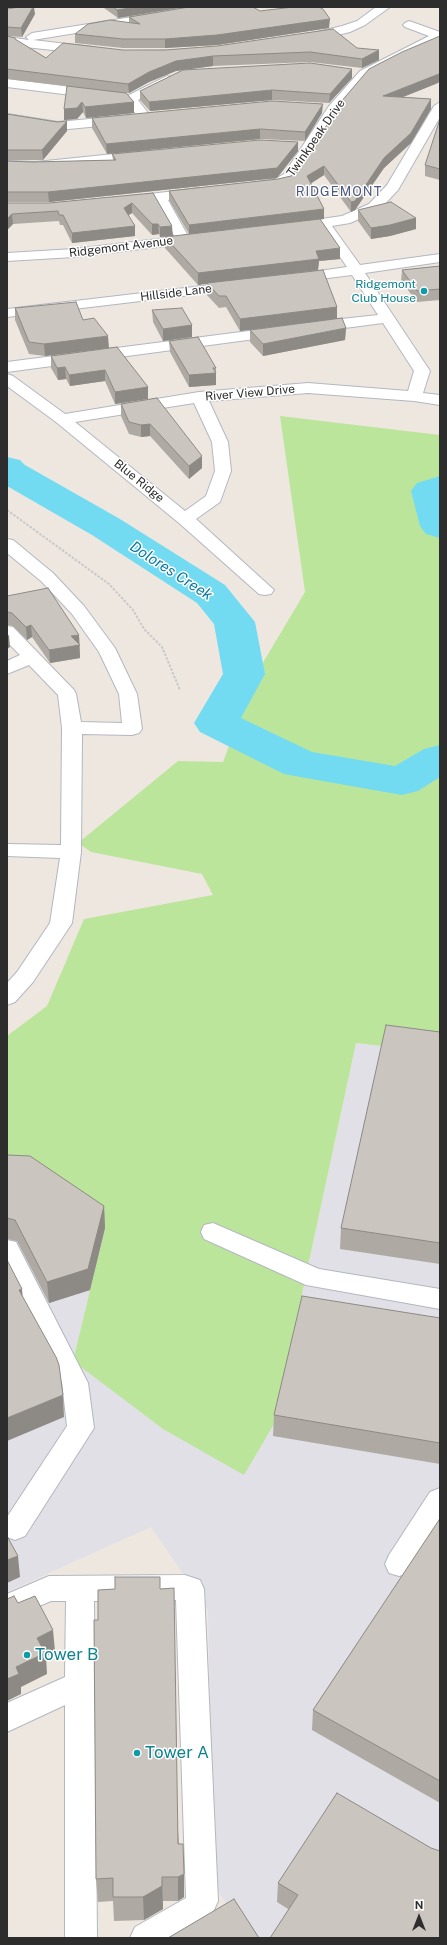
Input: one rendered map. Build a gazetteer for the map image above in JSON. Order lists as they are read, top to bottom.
{
  "streets": {
    "street": [
      "Twinkpeak Drive",
      "Ridgemont Avenue",
      "Hillside Lane",
      "River View Drive",
      "Blue Ridge"
    ]
  },
  "crossings": [
    ["River View Drive", "Blue Ridge"]
  ],
  "districts": ["RIDGEMONT"],
  "water": ["Dolores Creek"],
  "places": ["Ridgemont Club House", "Tower B", "Tower A"],
  "north": "top"
}
